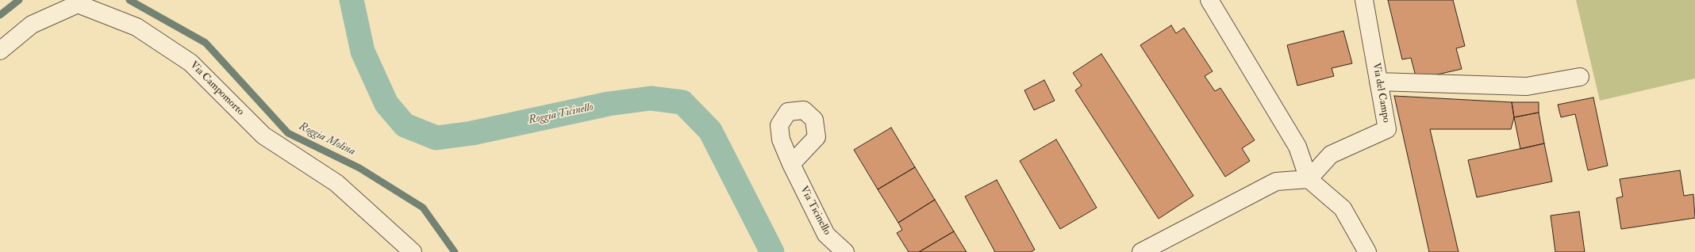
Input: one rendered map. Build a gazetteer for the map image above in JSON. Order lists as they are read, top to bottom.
{
  "streets": {
    "street": ["Via Campomorto", "Via del Campo", "Via Ticinello"]
  },
  "water": ["Roggia Ticinello", "Roggia Molina"]
}
